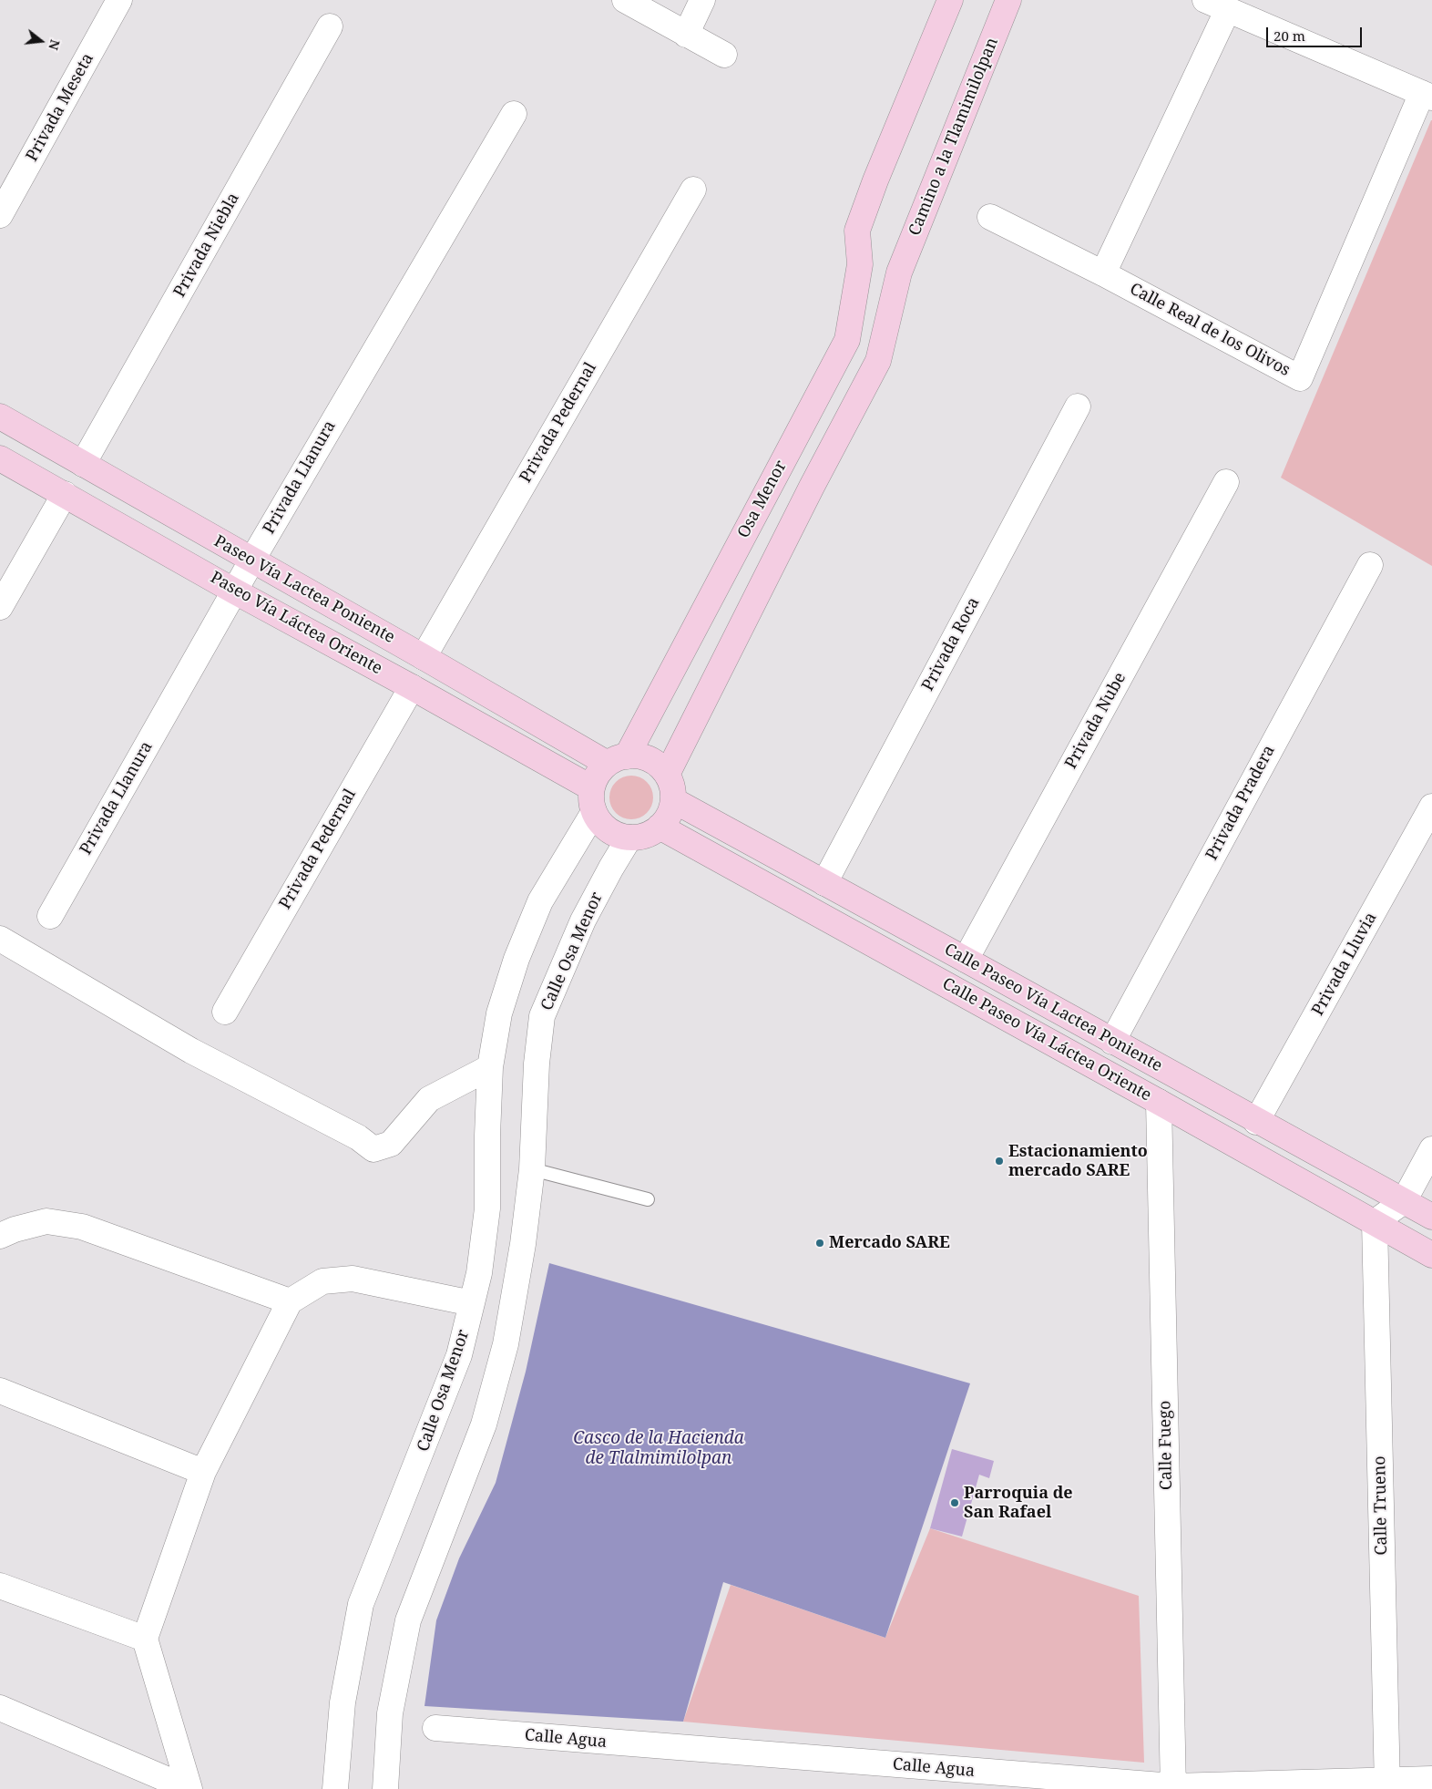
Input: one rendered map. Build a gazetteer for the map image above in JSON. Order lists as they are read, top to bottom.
{
  "streets": {
    "street": [
      "Privada Meseta",
      "Camino a la Tlamimilolpan",
      "Privada Niebla",
      "Calle Real de los Olivos",
      "Privada Pedernal",
      "Privada Llanura",
      "Osa Menor",
      "Paseo Vía Lactea Poniente",
      "Paseo Vía Láctea Oriente",
      "Privada Roca",
      "Privada Nube",
      "Privada Pradera",
      "Calle Osa Menor",
      "Privada Lluvia",
      "Calle Paseo Vía Lactea Poniente",
      "Calle Paseo Vía Láctea Oriente",
      "Calle Fuego",
      "Calle Trueno",
      "Calle Agua"
    ]
  },
  "crossings": [
    ["Camino a la Tlamimilolpan", "Osa Menor"],
    ["Camino a la Tlamimilolpan", "Paseo Vía Lactea Poniente"],
    ["Camino a la Tlamimilolpan", "Paseo Vía Láctea Oriente"],
    ["Camino a la Tlamimilolpan", "Calle Osa Menor"],
    ["Camino a la Tlamimilolpan", "Calle Paseo Vía Lactea Poniente"],
    ["Camino a la Tlamimilolpan", "Calle Paseo Vía Láctea Oriente"],
    ["Privada Niebla", "Paseo Vía Lactea Poniente"],
    ["Privada Pedernal", "Paseo Vía Lactea Poniente"],
    ["Privada Pedernal", "Paseo Vía Láctea Oriente"],
    ["Privada Llanura", "Paseo Vía Lactea Poniente"],
    ["Privada Llanura", "Paseo Vía Láctea Oriente"],
    ["Osa Menor", "Paseo Vía Lactea Poniente"],
    ["Osa Menor", "Paseo Vía Láctea Oriente"],
    ["Osa Menor", "Calle Osa Menor"],
    ["Osa Menor", "Calle Paseo Vía Lactea Poniente"],
    ["Osa Menor", "Calle Paseo Vía Láctea Oriente"],
    ["Paseo Vía Lactea Poniente", "Paseo Vía Láctea Oriente"],
    ["Paseo Vía Lactea Poniente", "Calle Osa Menor"],
    ["Paseo Vía Lactea Poniente", "Calle Paseo Vía Lactea Poniente"],
    ["Paseo Vía Lactea Poniente", "Calle Paseo Vía Láctea Oriente"],
    ["Paseo Vía Láctea Oriente", "Calle Osa Menor"],
    ["Paseo Vía Láctea Oriente", "Calle Paseo Vía Lactea Poniente"],
    ["Paseo Vía Láctea Oriente", "Calle Paseo Vía Láctea Oriente"],
    ["Privada Roca", "Calle Paseo Vía Lactea Poniente"],
    ["Privada Nube", "Calle Paseo Vía Lactea Poniente"],
    ["Privada Pradera", "Calle Paseo Vía Lactea Poniente"],
    ["Calle Osa Menor", "Calle Paseo Vía Lactea Poniente"],
    ["Calle Osa Menor", "Calle Paseo Vía Láctea Oriente"],
    ["Privada Lluvia", "Calle Paseo Vía Lactea Poniente"],
    ["Calle Paseo Vía Lactea Poniente", "Calle Paseo Vía Láctea Oriente"],
    ["Calle Paseo Vía Láctea Oriente", "Calle Fuego"],
    ["Calle Paseo Vía Láctea Oriente", "Calle Trueno"],
    ["Calle Fuego", "Calle Agua"],
    ["Calle Trueno", "Calle Agua"]
  ],
  "water": ["Casco de la Hacienda de Tlalmimilolpan"],
  "places": ["Estacionamiento mercado SARE", "Mercado SARE", "Parroquia de San Rafael"],
  "scale_bar": "20 m",
  "north": "right"
}
